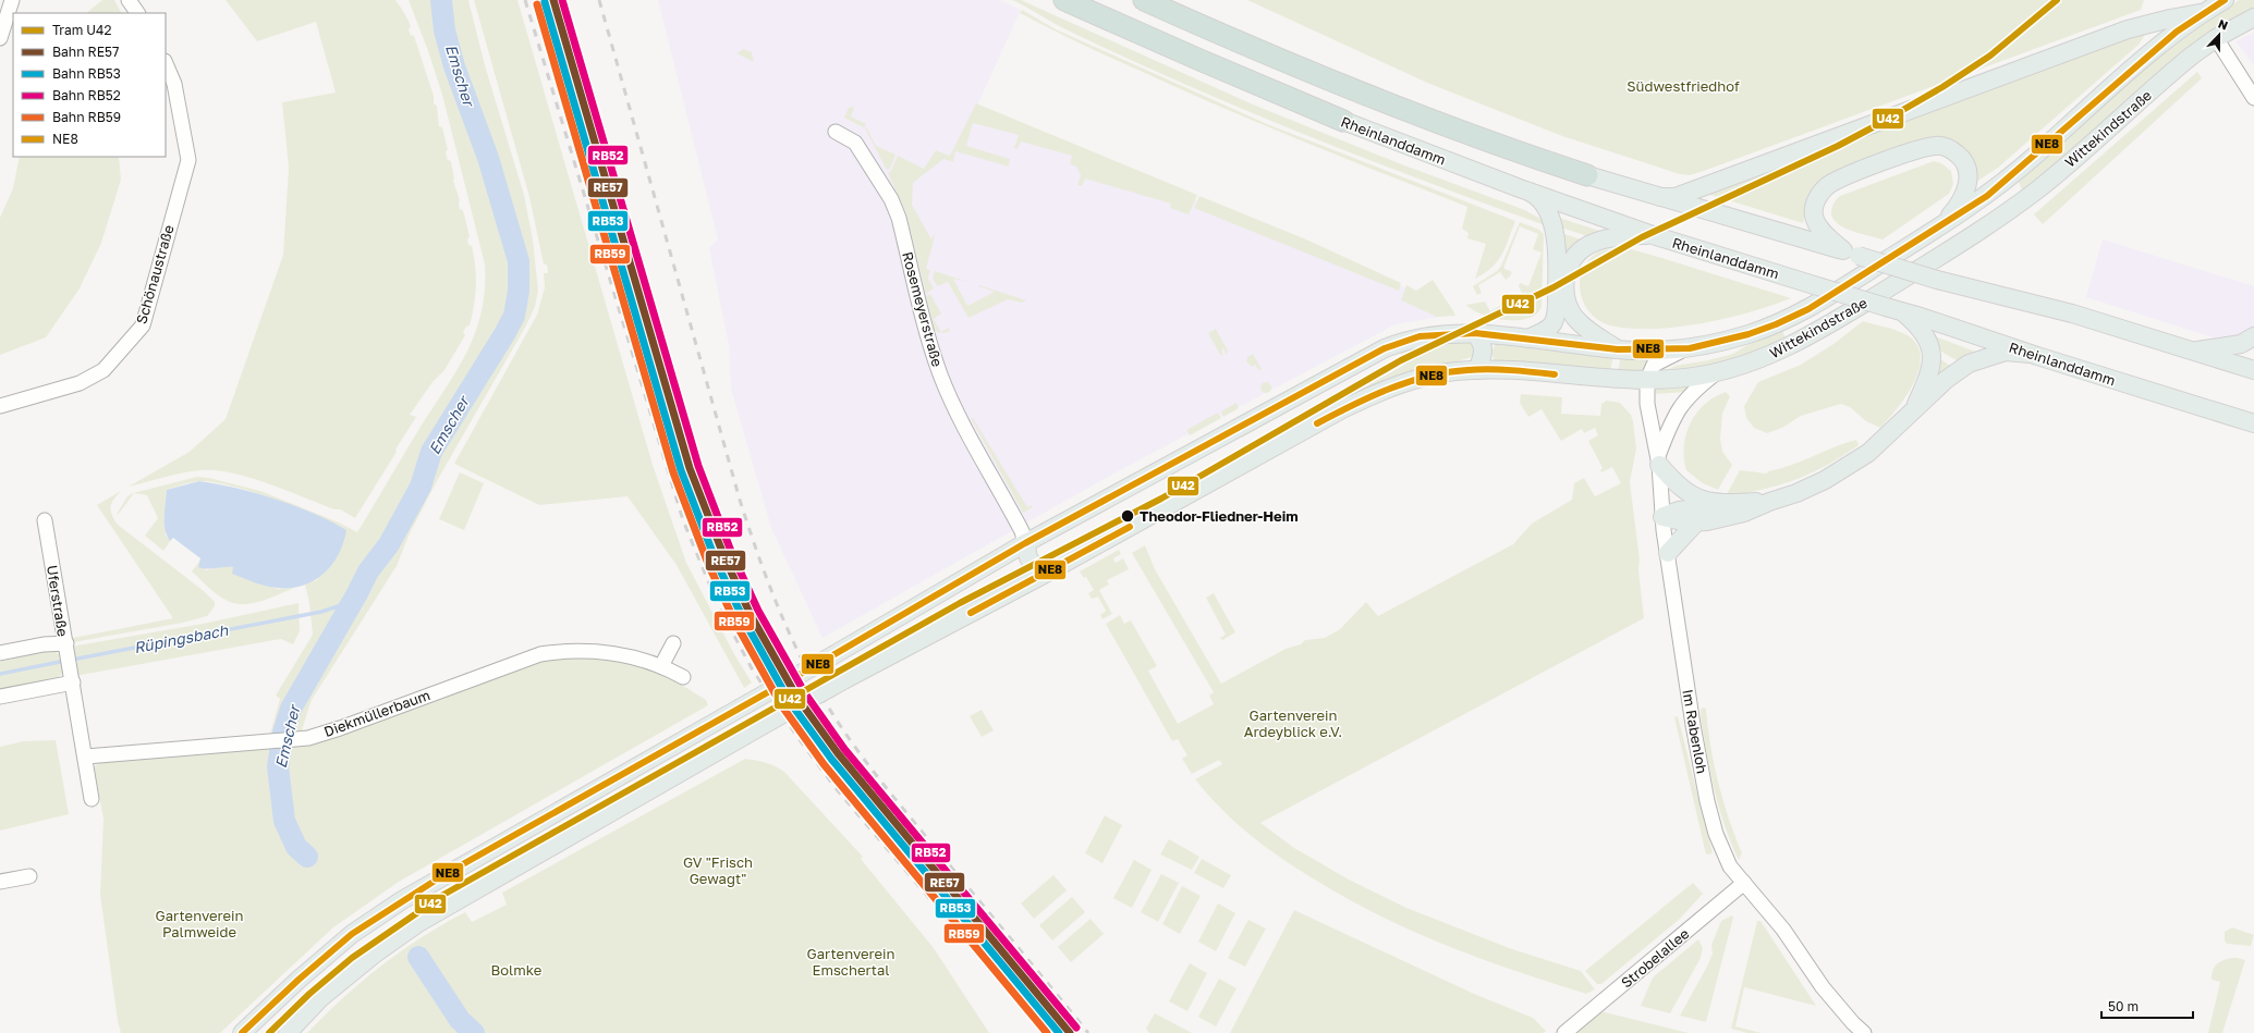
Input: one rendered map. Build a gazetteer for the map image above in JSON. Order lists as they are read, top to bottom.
{
  "streets": {
    "highway": ["Rheinlanddamm"],
    "main road": ["Wittekindstraße"],
    "street": [
      "Schönaustraße",
      "Rosemeyerstraße",
      "Uferstraße",
      "Diekmüllerbaum",
      "Im Rabenloh",
      "Strobelallee"
    ]
  },
  "crossings": [
    ["Wittekindstraße", "Rosemeyerstraße"],
    ["Wittekindstraße", "Im Rabenloh"],
    ["Im Rabenloh", "Strobelallee"]
  ],
  "water": ["Emscher", "Rüpingsbach"],
  "parks": [
    "Südwestfriedhof",
    "Gartenverein Ardeyblick e.V.",
    "GV \"Frisch Gewagt\"",
    "Gartenverein Palmweide",
    "Gartenverein Emschertal",
    "Bolmke"
  ],
  "places": ["Theodor-Fliedner-Heim"],
  "lines": [
    "tram line U42",
    "rail line RE57",
    "rail line RB52",
    "transit line NE8",
    "rail line RB53",
    "rail line RB59"
  ],
  "legend": [
    "Tram U42",
    "Bahn RE57",
    "Bahn RB53",
    "Bahn RB52",
    "Bahn RB59",
    "NE8"
  ],
  "scale_bar": "50 m",
  "north": "top"
}
